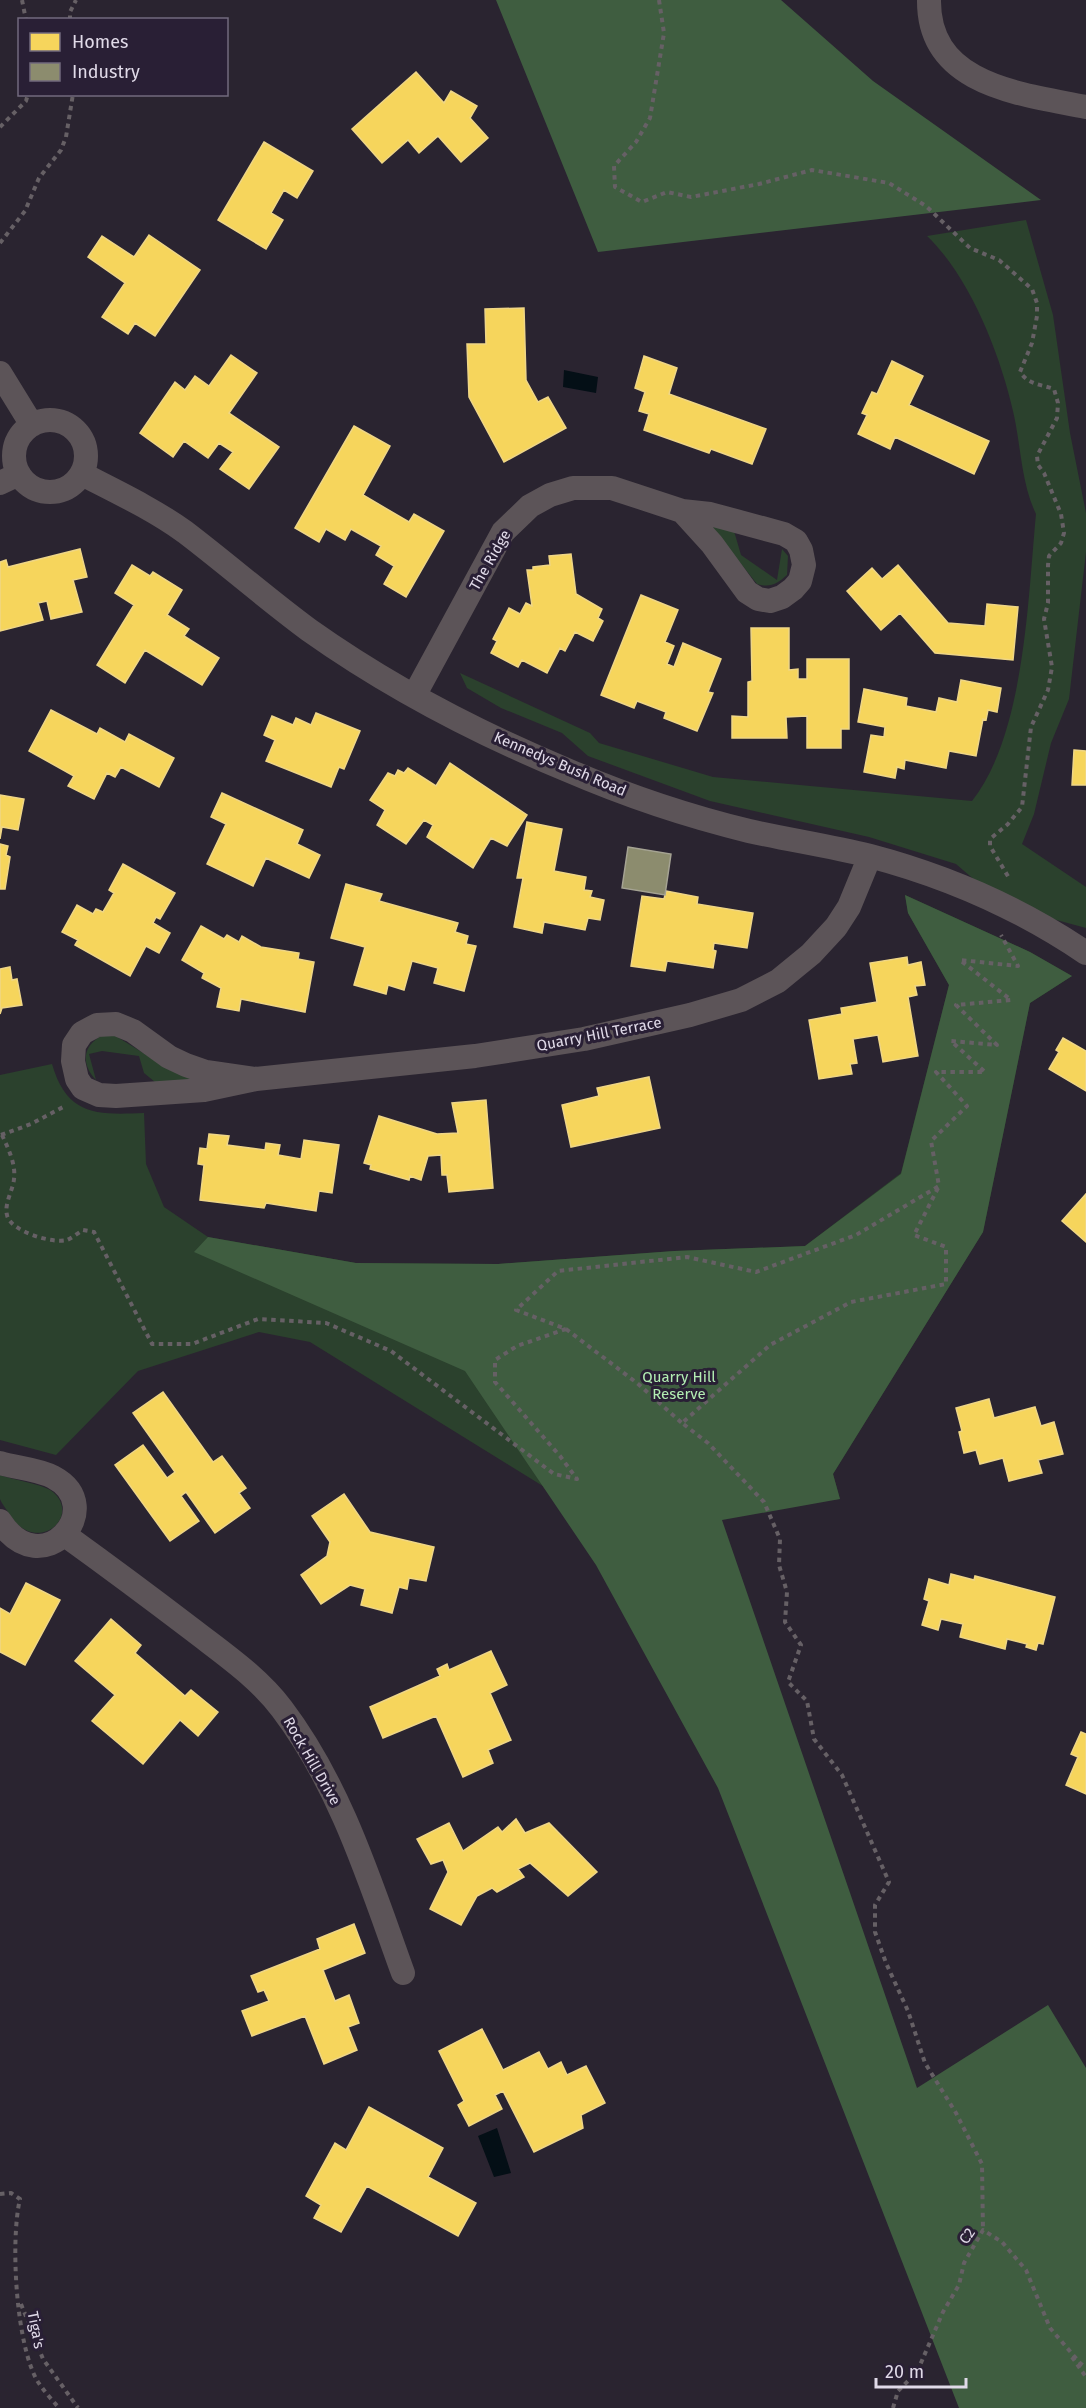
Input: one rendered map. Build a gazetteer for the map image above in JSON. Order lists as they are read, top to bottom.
{
  "streets": {
    "street": [
      "The Ridge",
      "Kennedys Bush Road",
      "Quarry Hill Terrace",
      "Rock Hill Drive"
    ],
    "path": ["C2", "Tiga's"]
  },
  "crossings": [
    ["The Ridge", "Kennedys Bush Road"],
    ["Kennedys Bush Road", "Quarry Hill Terrace"]
  ],
  "parks": ["Quarry Hill Reserve"],
  "legend": ["Homes", "Industry"],
  "scale_bar": "20 m"
}
